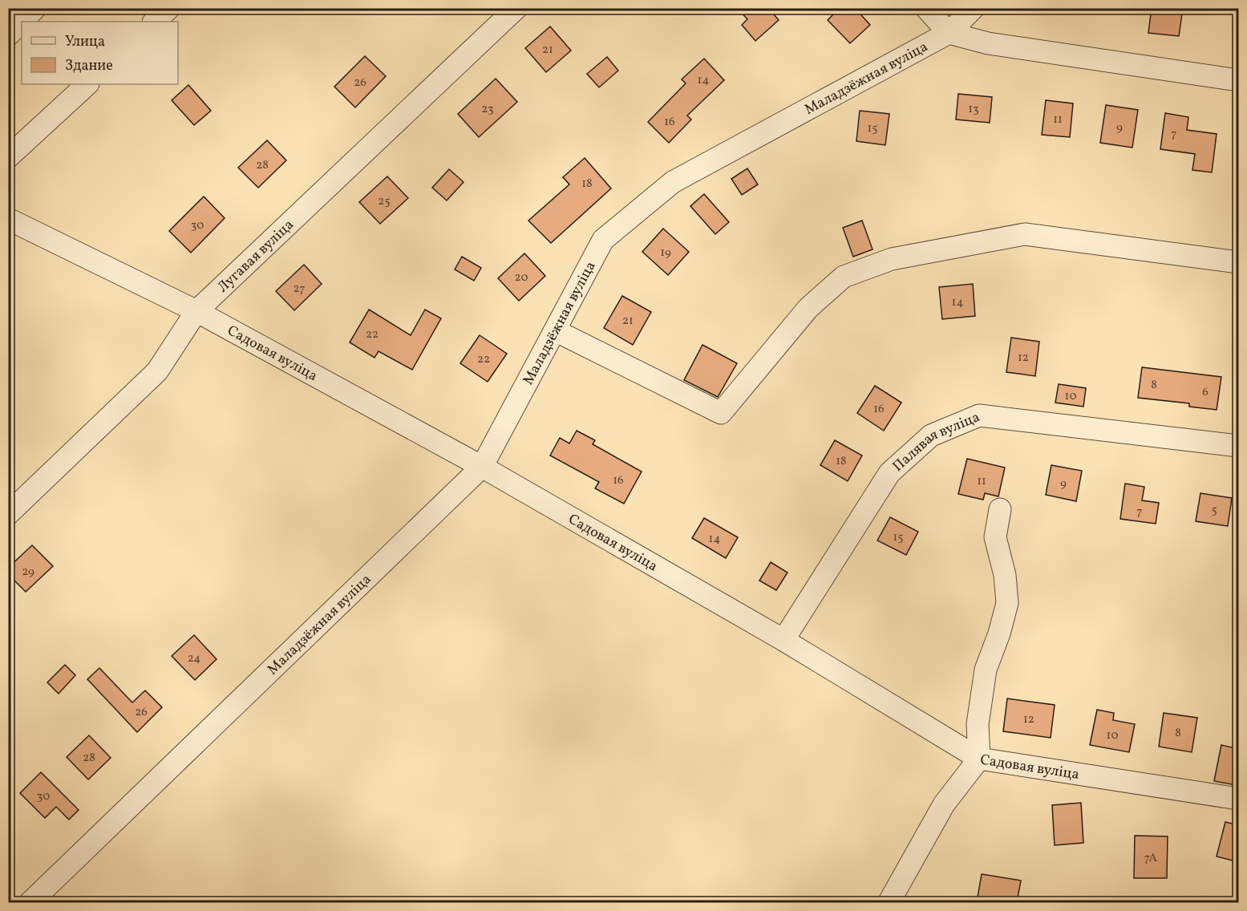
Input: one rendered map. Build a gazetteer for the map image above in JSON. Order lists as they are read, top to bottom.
{
  "streets": {
    "street": [
      "Маладзёжная вуліца",
      "Лугавая вуліца",
      "Садовая вуліца",
      "Палявая вуліца"
    ]
  },
  "crossings": [
    ["Маладзёжная вуліца", "Садовая вуліца"],
    ["Лугавая вуліца", "Садовая вуліца"],
    ["Садовая вуліца", "Палявая вуліца"]
  ],
  "house_numbers": [
    "21",
    "14",
    "26",
    "23",
    "13",
    "11",
    "16",
    "9",
    "15",
    "7",
    "28",
    "18",
    "25",
    "30",
    "19",
    "20",
    "27",
    "14",
    "21",
    "22",
    "12",
    "22",
    "8",
    "6",
    "10",
    "16",
    "18",
    "16",
    "11",
    "9",
    "5",
    "7",
    "15",
    "14",
    "29",
    "24",
    "26",
    "12",
    "8",
    "10",
    "28",
    "30",
    "7А"
  ],
  "legend": ["Улица", "Здание"]
}
